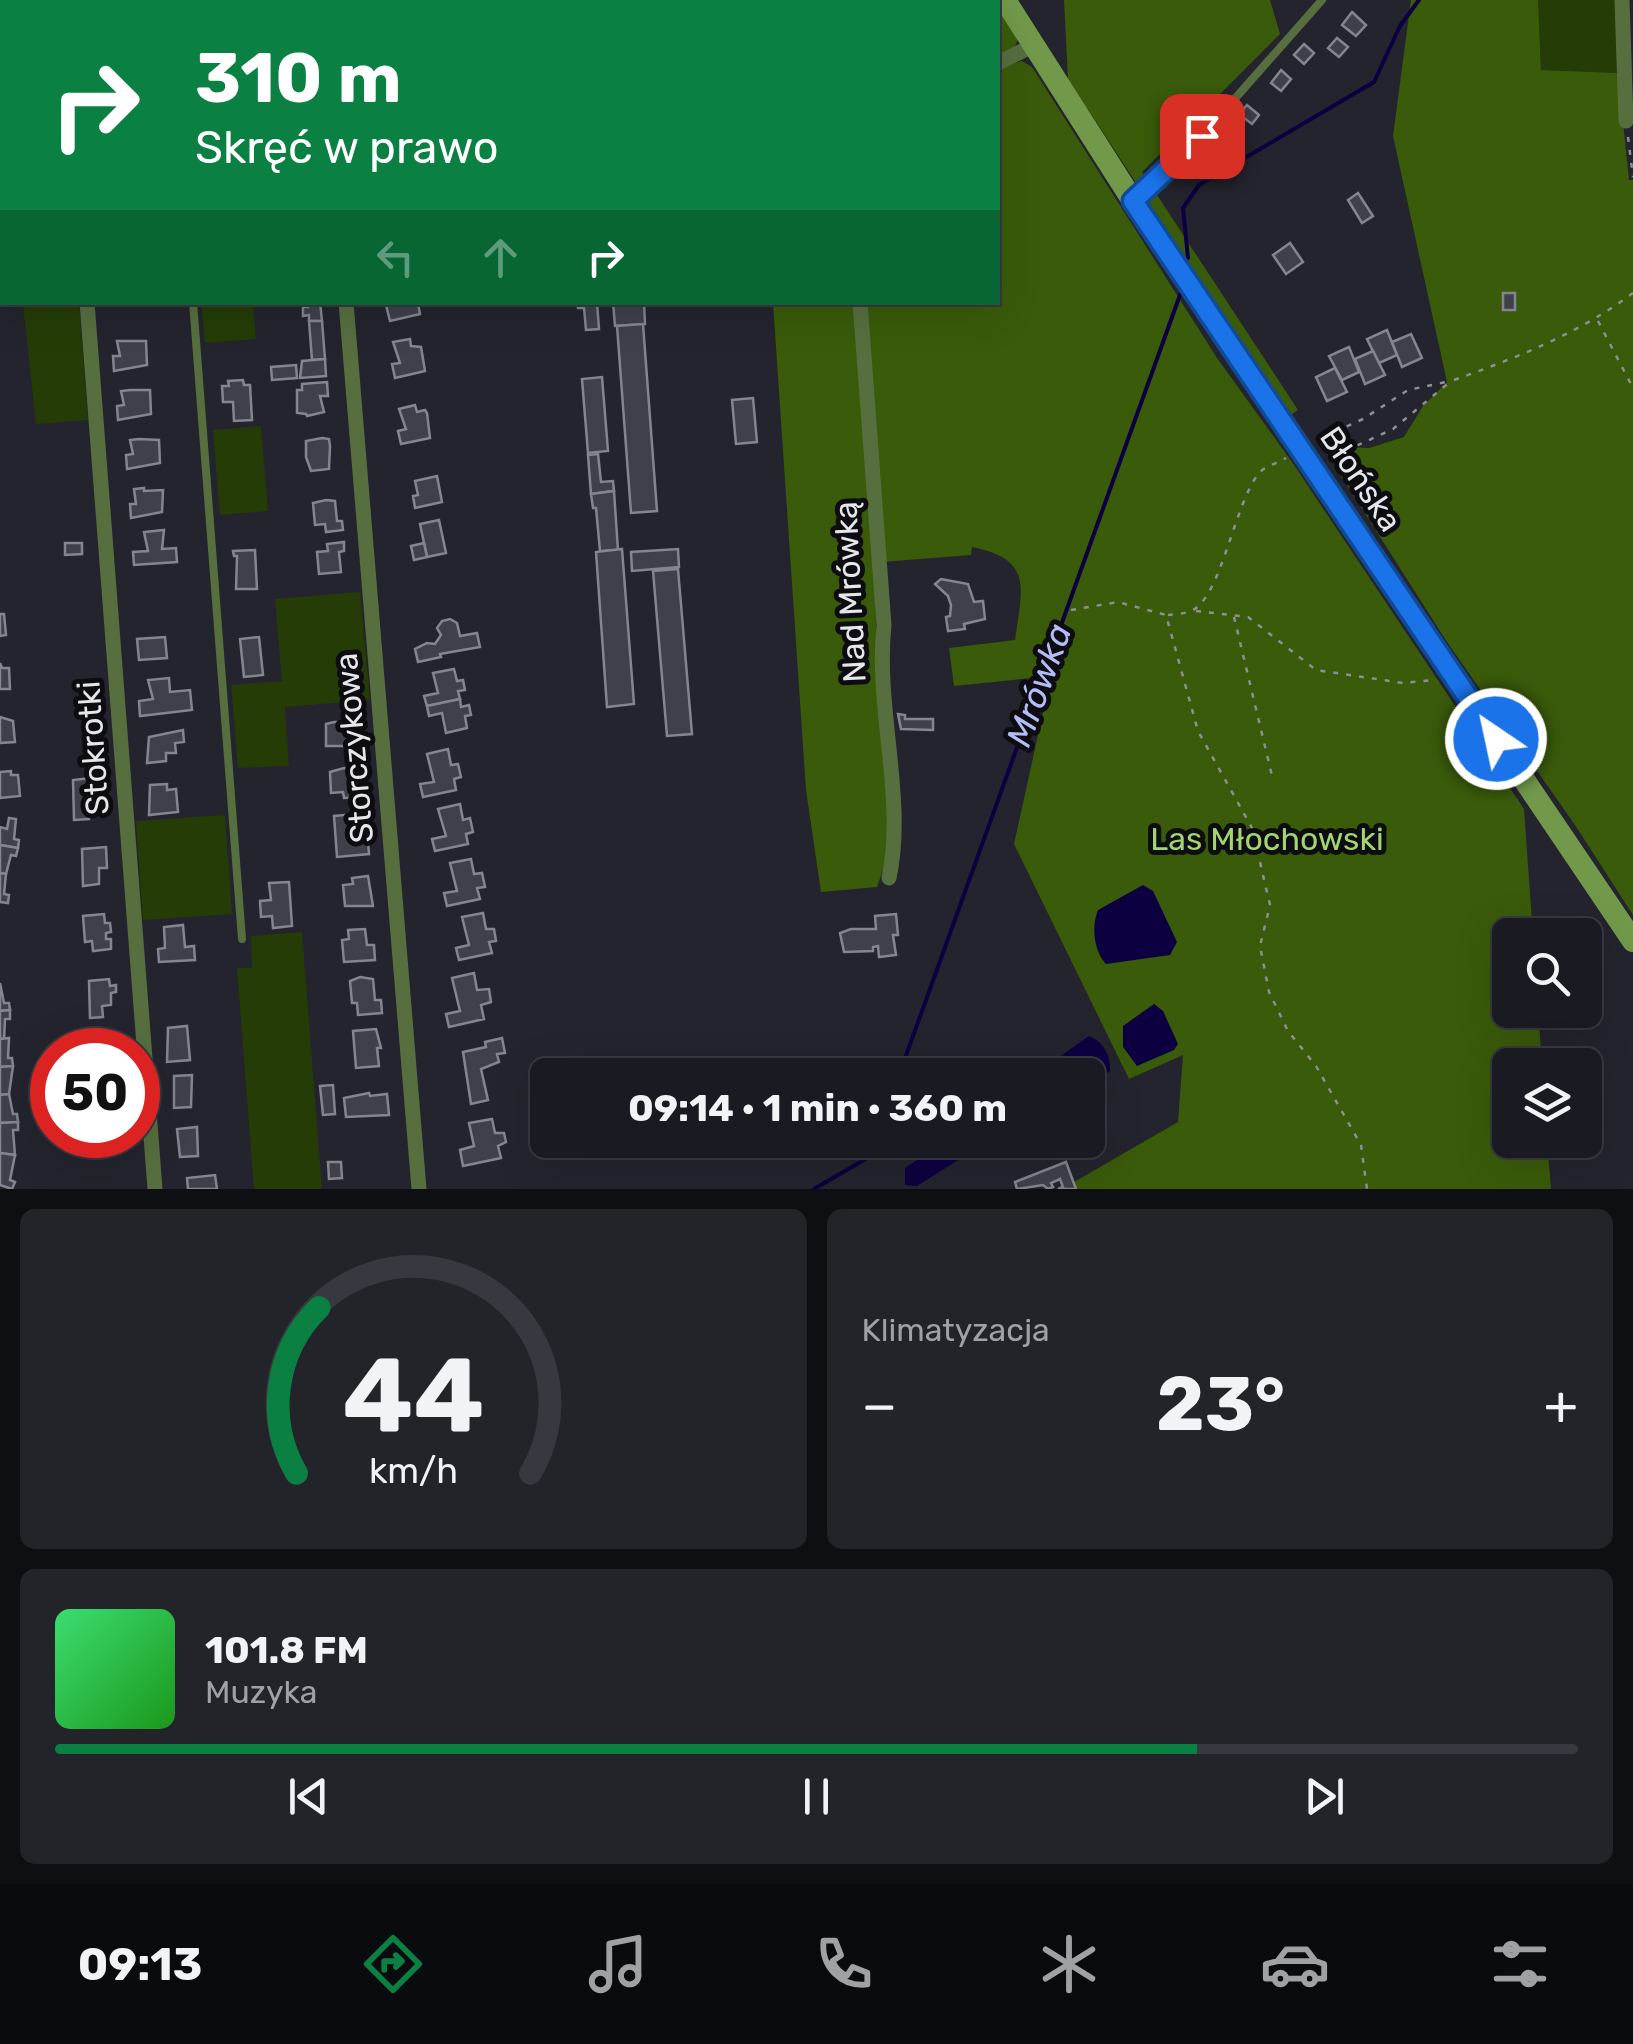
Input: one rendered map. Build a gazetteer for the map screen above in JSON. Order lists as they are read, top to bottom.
{
  "streets": {
    "main road": ["Błońska"],
    "street": ["Nad Mrówką", "Stokrotki", "Storczykowa"]
  },
  "water": ["Mrówka"],
  "parks": ["Las Młochowski"],
  "page": {
    "turn": ["310 m", "Skręć w prawo"],
    "limit": "50",
    "trip": "09:14 · 1 min · 360 m",
    "tile": "Klimatyzacja",
    "heat": ["−", "23°", "+"],
    "song": ["101.8 FM", "Muzyka"],
    "tabs": "09:13",
    "gauge": ["44", "km/h"]
  }
}
